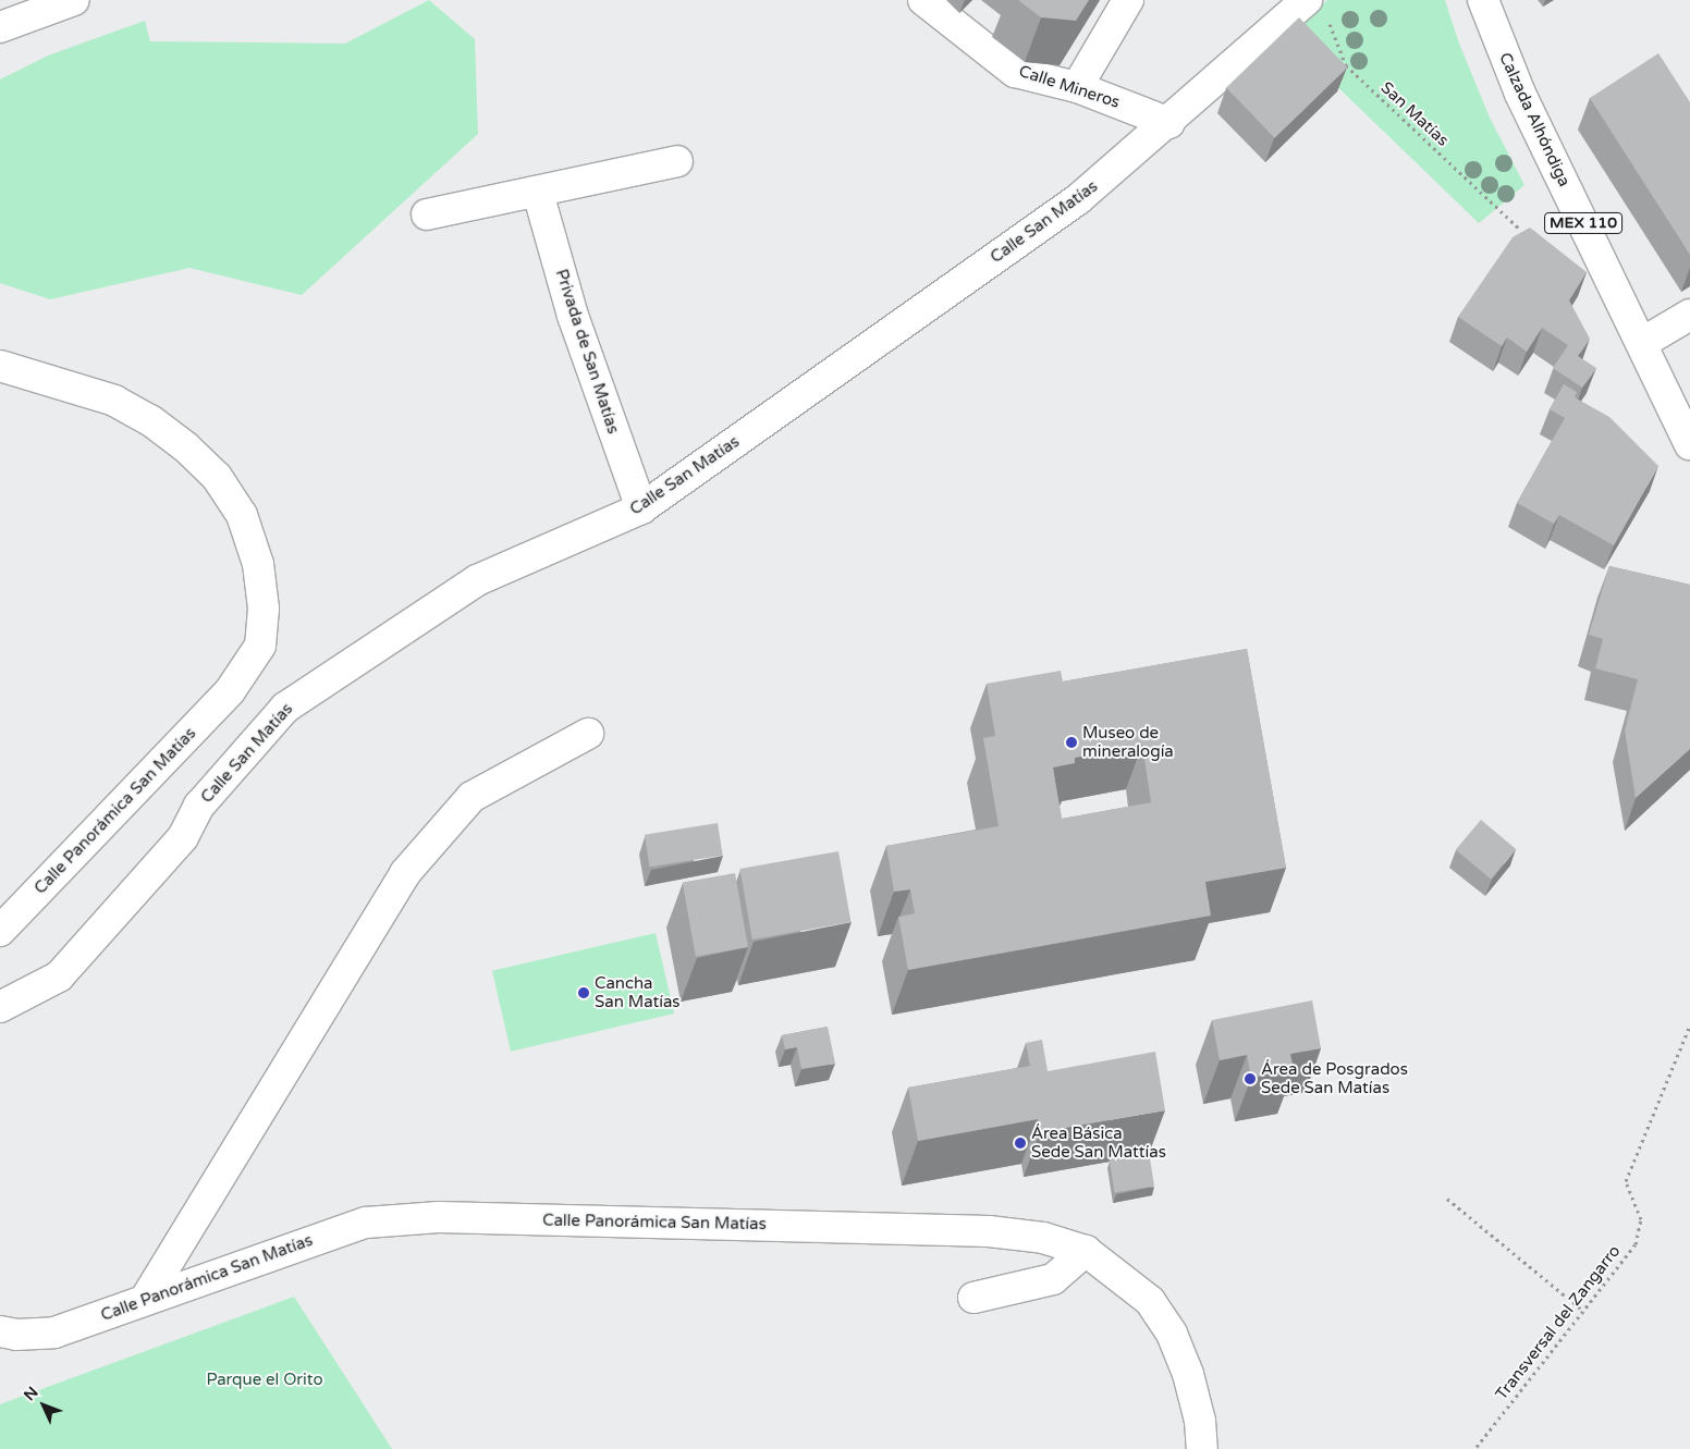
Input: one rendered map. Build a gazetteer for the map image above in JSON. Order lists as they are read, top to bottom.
{
  "streets": {
    "street": [
      "Calle Mineros",
      "Calzada Alhóndiga",
      "Calle San Matías",
      "MEX 110",
      "Privada de San Matías",
      "Calle Panorámica San Matías"
    ],
    "path": ["San Matías", "Transversal del Zangarro"]
  },
  "crossings": [
    ["Calle Mineros", "Calle San Matías"],
    ["San Matías", "Calle San Matías"],
    ["Calle San Matías", "Privada de San Matías"]
  ],
  "parks": ["Parque el Orito"],
  "places": [
    "Museo de mineralogía",
    "Cancha San Matías",
    "Área de Posgrados Sede San Matías",
    "Área Básica Sede San Mattías"
  ],
  "north": "top left"
}
